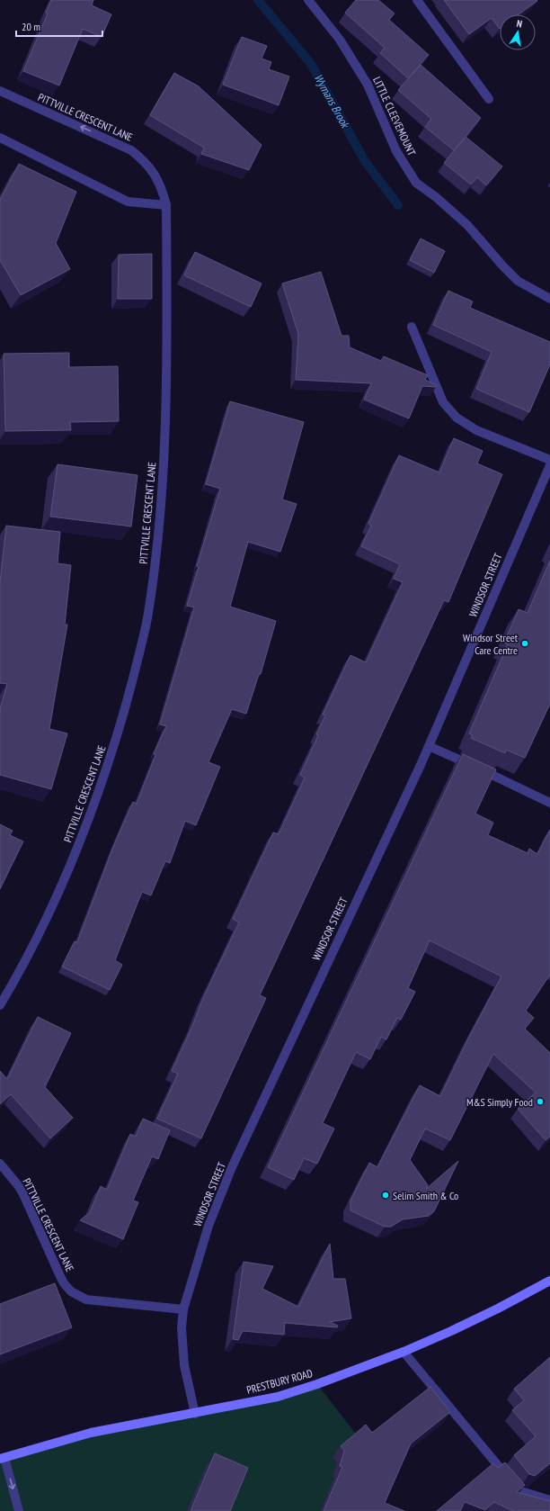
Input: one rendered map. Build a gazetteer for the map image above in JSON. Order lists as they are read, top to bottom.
{
  "streets": {
    "main road": ["PRESTBURY ROAD"],
    "street": ["LITTLE CLEEVEMOUNT", "PITTVILLE CRESCENT LANE", "WINDSOR STREET"]
  },
  "crossings": [
    ["PITTVILLE CRESCENT LANE", "WINDSOR STREET"],
    ["WINDSOR STREET", "PRESTBURY ROAD"]
  ],
  "water": ["Wymans Brook"],
  "places": ["Windsor Street Care Centre", "M&S Simply Food", "Selim Smith & Co"],
  "scale_bar": "20 m",
  "north": "top"
}
